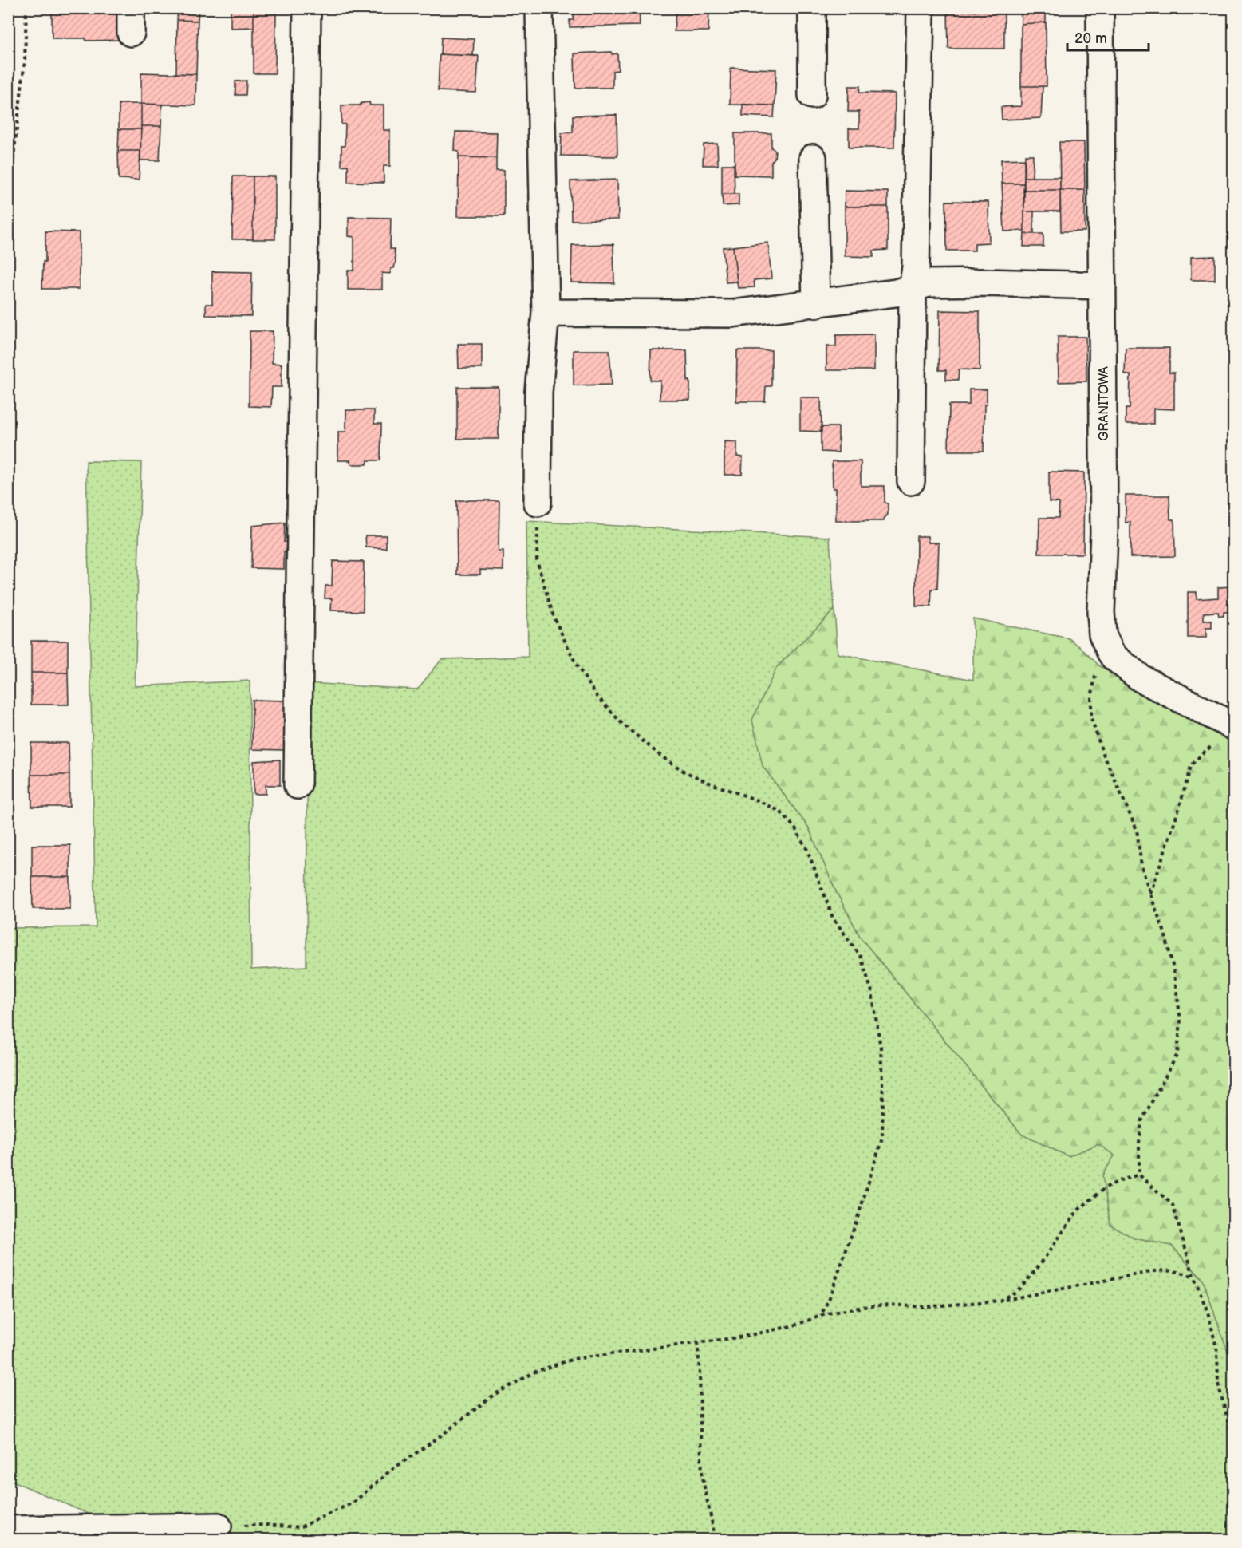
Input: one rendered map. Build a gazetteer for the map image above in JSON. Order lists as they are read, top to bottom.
{
  "streets": {
    "street": ["GRANITOWA"]
  },
  "scale_bar": "20 m"
}
